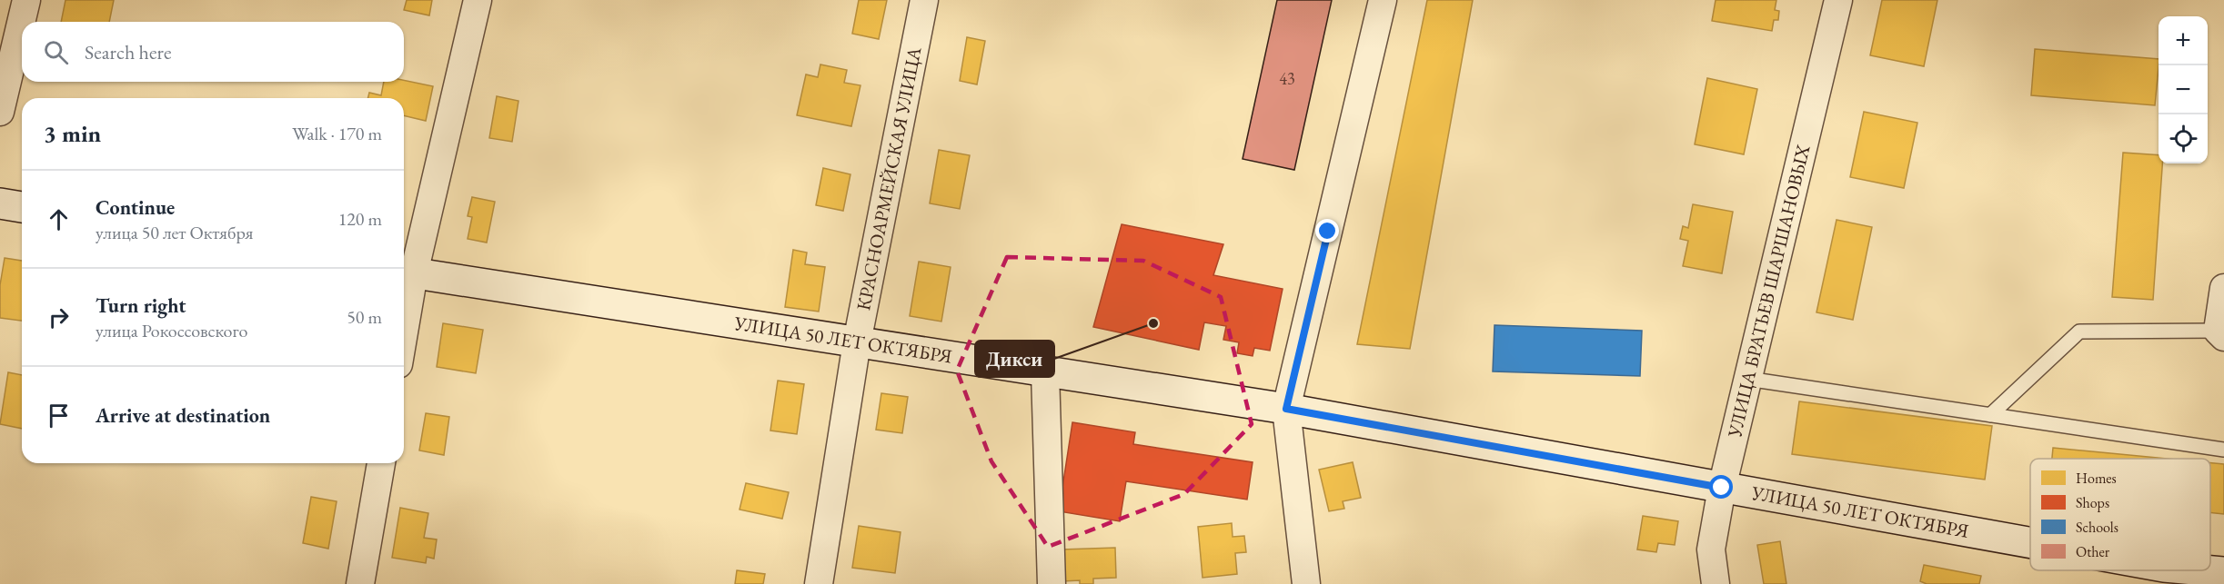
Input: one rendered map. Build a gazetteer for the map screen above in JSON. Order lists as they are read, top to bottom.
{
  "streets": {
    "street": ["КРАСНОАРМЕЙСКАЯ УЛИЦА", "УЛИЦА БРАТЬЕВ ШАРШАНОВЫХ", "УЛИЦА 50 ЛЕТ ОКТЯБРЯ"]
  },
  "crossings": [
    ["КРАСНОАРМЕЙСКАЯ УЛИЦА", "УЛИЦА 50 ЛЕТ ОКТЯБРЯ"],
    ["УЛИЦА БРАТЬЕВ ШАРШАНОВЫХ", "УЛИЦА 50 ЛЕТ ОКТЯБРЯ"]
  ],
  "places": ["Дикси"],
  "house_numbers": ["43"],
  "legend": [
    "Homes",
    "Shops",
    "Schools",
    "Other"
  ],
  "page": {
    "map_buttons": ["+", "−"],
    "search": "Search here",
    "heading": ["3 min", "Walk · 170 m"],
    "list": [
      ["Continue", "улица 50 лет Октября", "120 m"],
      ["Turn right", "улица Рокоссовского", "50 m"],
      "Arrive at destination"
    ]
  }
}
